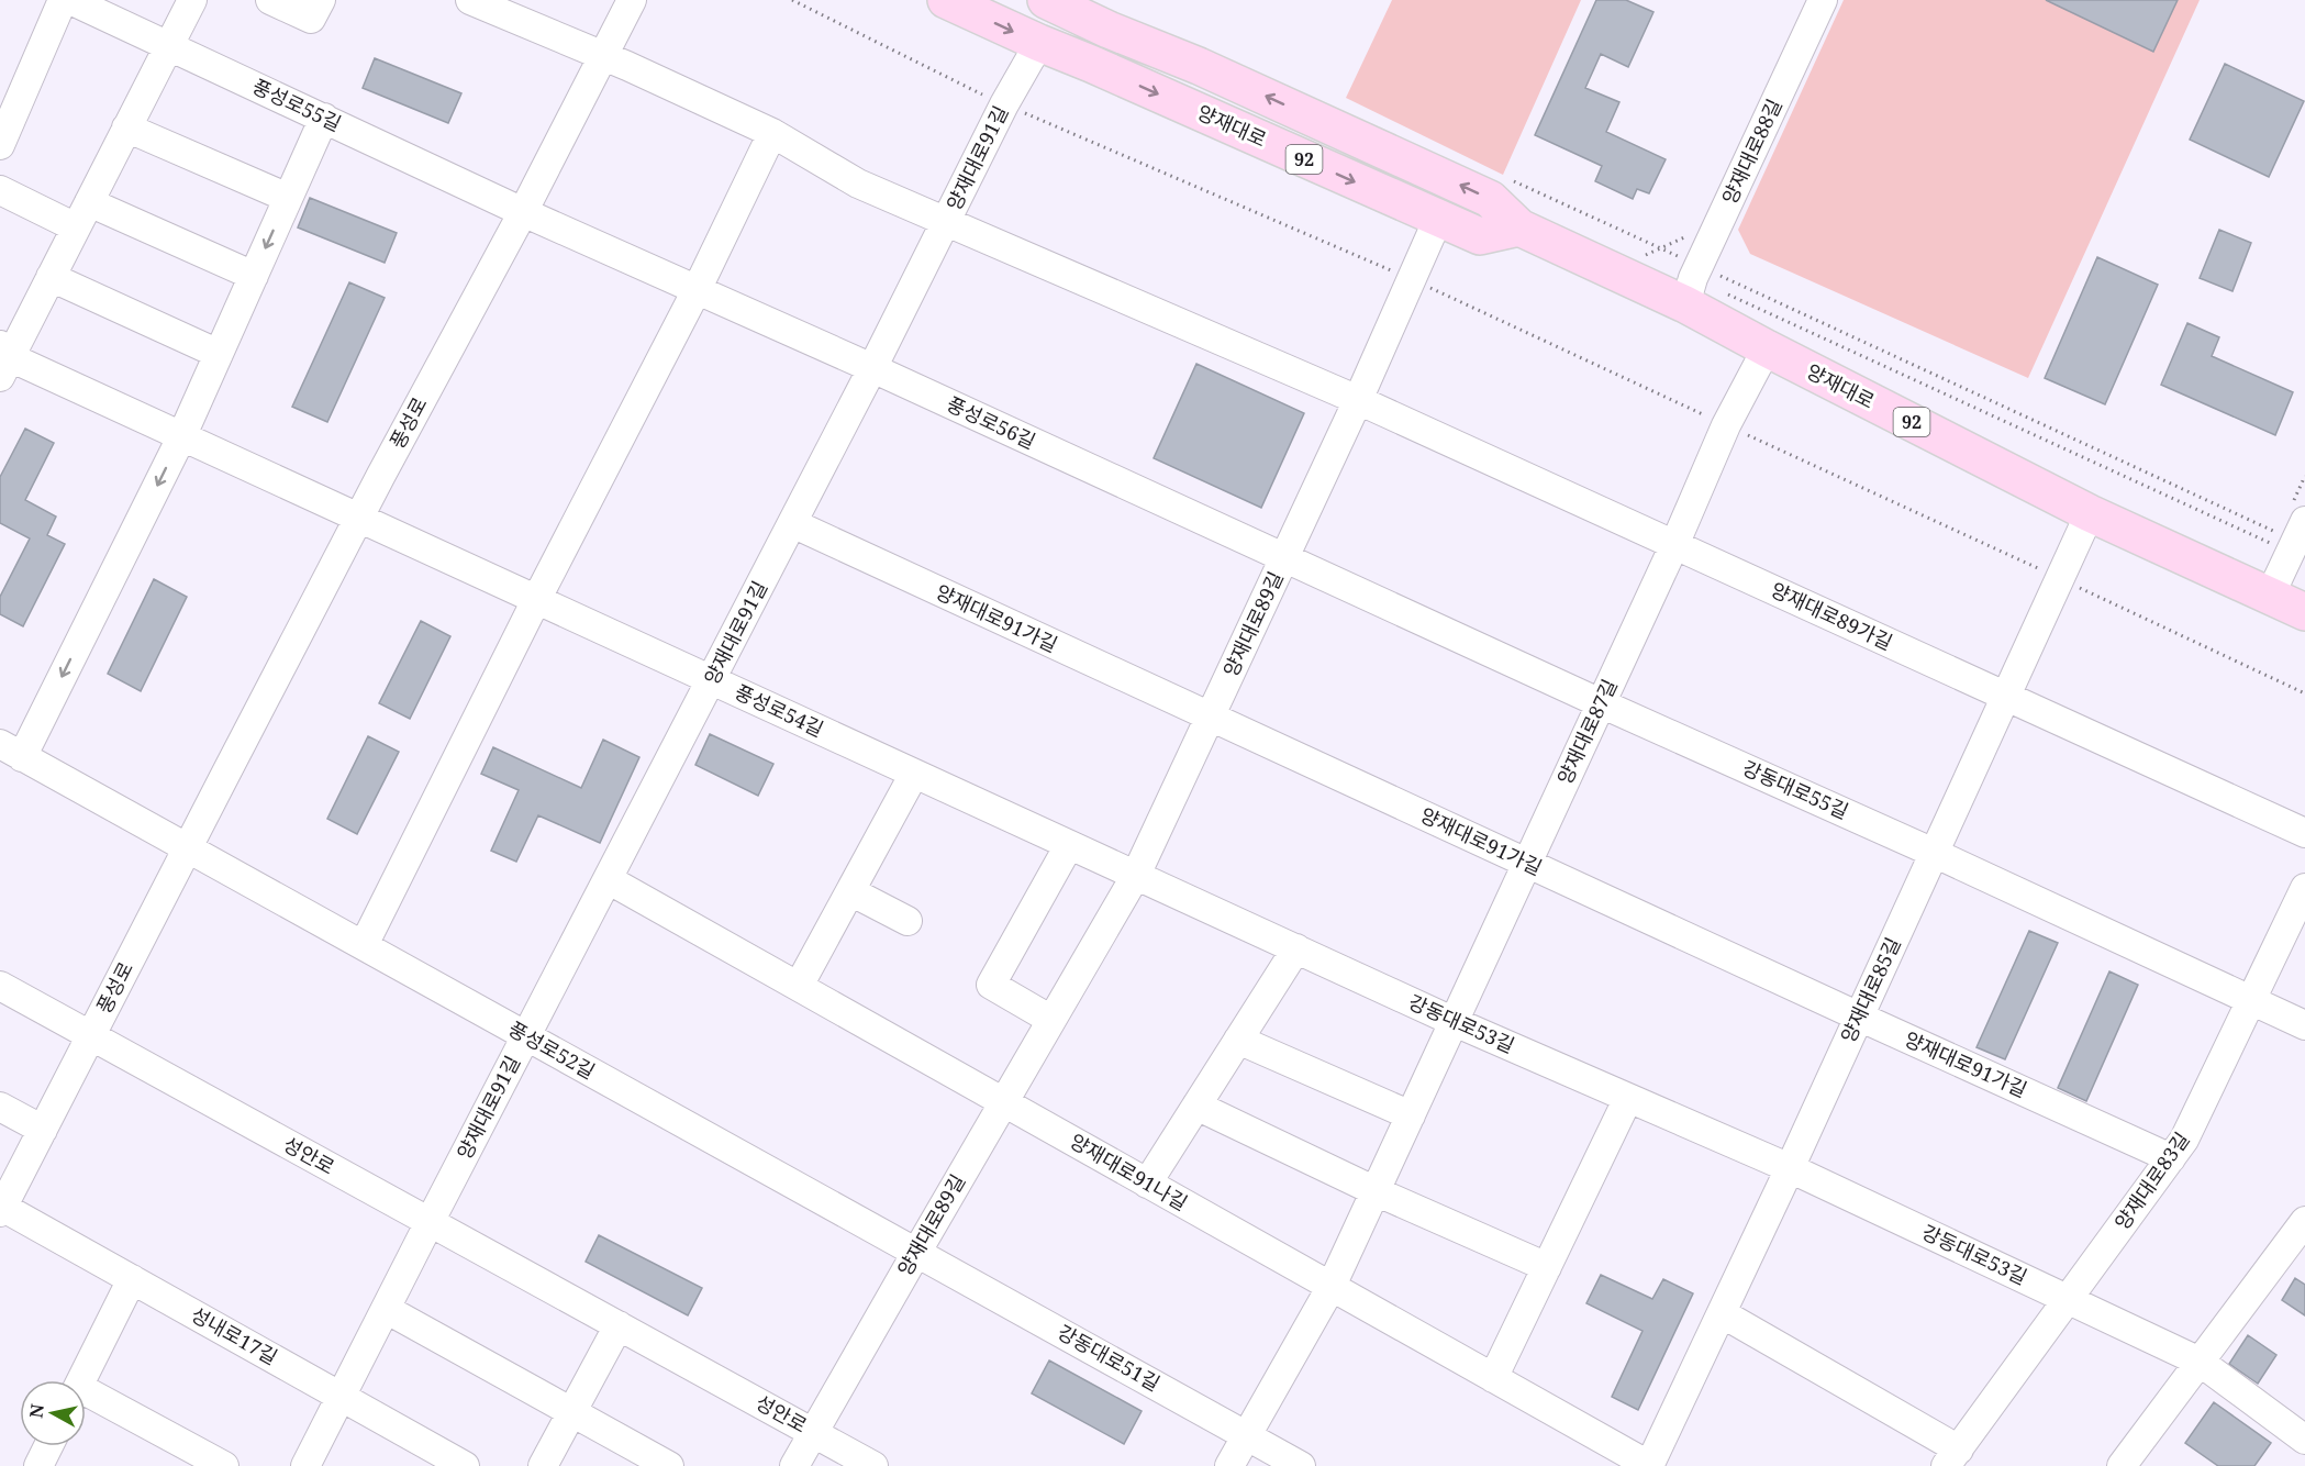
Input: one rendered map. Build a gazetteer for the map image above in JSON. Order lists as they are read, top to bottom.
{
  "streets": {
    "main road": ["양재대로", "92"],
    "street": [
      "풍성로55길",
      "양재대로88길",
      "양재대로91길",
      "풍성로",
      "풍성로56길",
      "양재대로89가길",
      "양재대로91가길",
      "양재대로89길",
      "풍성로54길",
      "양재대로87길",
      "강동대로55길",
      "양재대로85길",
      "강동대로53길",
      "풍성로52길",
      "성안로",
      "양재대로91나길",
      "양재대로83길",
      "성내로17길",
      "강동대로51길"
    ]
  },
  "crossings": [
    ["풍성로55길", "풍성로"],
    ["풍성로55길", "풍성로56길"],
    ["양재대로", "양재대로88길"],
    ["양재대로", "양재대로91길"],
    ["양재대로", "양재대로89길"],
    ["양재대로", "양재대로87길"],
    ["양재대로", "양재대로85길"],
    ["양재대로91길", "풍성로56길"],
    ["양재대로91길", "양재대로89가길"],
    ["양재대로91길", "양재대로91가길"],
    ["양재대로91길", "풍성로54길"],
    ["양재대로91길", "풍성로52길"],
    ["양재대로91길", "성안로"],
    ["양재대로91길", "양재대로91나길"],
    ["양재대로91길", "성내로17길"],
    ["풍성로", "풍성로56길"],
    ["풍성로", "양재대로89가길"],
    ["풍성로", "풍성로54길"],
    ["풍성로", "풍성로52길"],
    ["풍성로", "성안로"],
    ["풍성로", "성내로17길"],
    ["풍성로56길", "양재대로89길"],
    ["풍성로56길", "강동대로55길"],
    ["양재대로89가길", "양재대로89길"],
    ["양재대로89가길", "양재대로87길"],
    ["양재대로89가길", "양재대로85길"],
    ["양재대로91가길", "양재대로89길"],
    ["양재대로91가길", "양재대로87길"],
    ["양재대로91가길", "양재대로85길"],
    ["양재대로91가길", "양재대로83길"],
    ["양재대로89길", "풍성로54길"],
    ["양재대로89길", "강동대로55길"],
    ["양재대로89길", "강동대로53길"],
    ["양재대로89길", "풍성로52길"],
    ["양재대로89길", "성안로"],
    ["양재대로89길", "양재대로91나길"],
    ["양재대로89길", "강동대로51길"],
    ["풍성로54길", "강동대로53길"],
    ["양재대로87길", "강동대로55길"],
    ["양재대로87길", "강동대로53길"],
    ["양재대로87길", "양재대로91나길"],
    ["양재대로87길", "강동대로51길"],
    ["강동대로55길", "양재대로85길"],
    ["강동대로55길", "양재대로83길"],
    ["양재대로85길", "강동대로53길"],
    ["양재대로85길", "양재대로91나길"],
    ["양재대로85길", "양재대로83길"],
    ["강동대로53길", "양재대로83길"],
    ["풍성로52길", "강동대로51길"]
  ],
  "north": "left"
}
